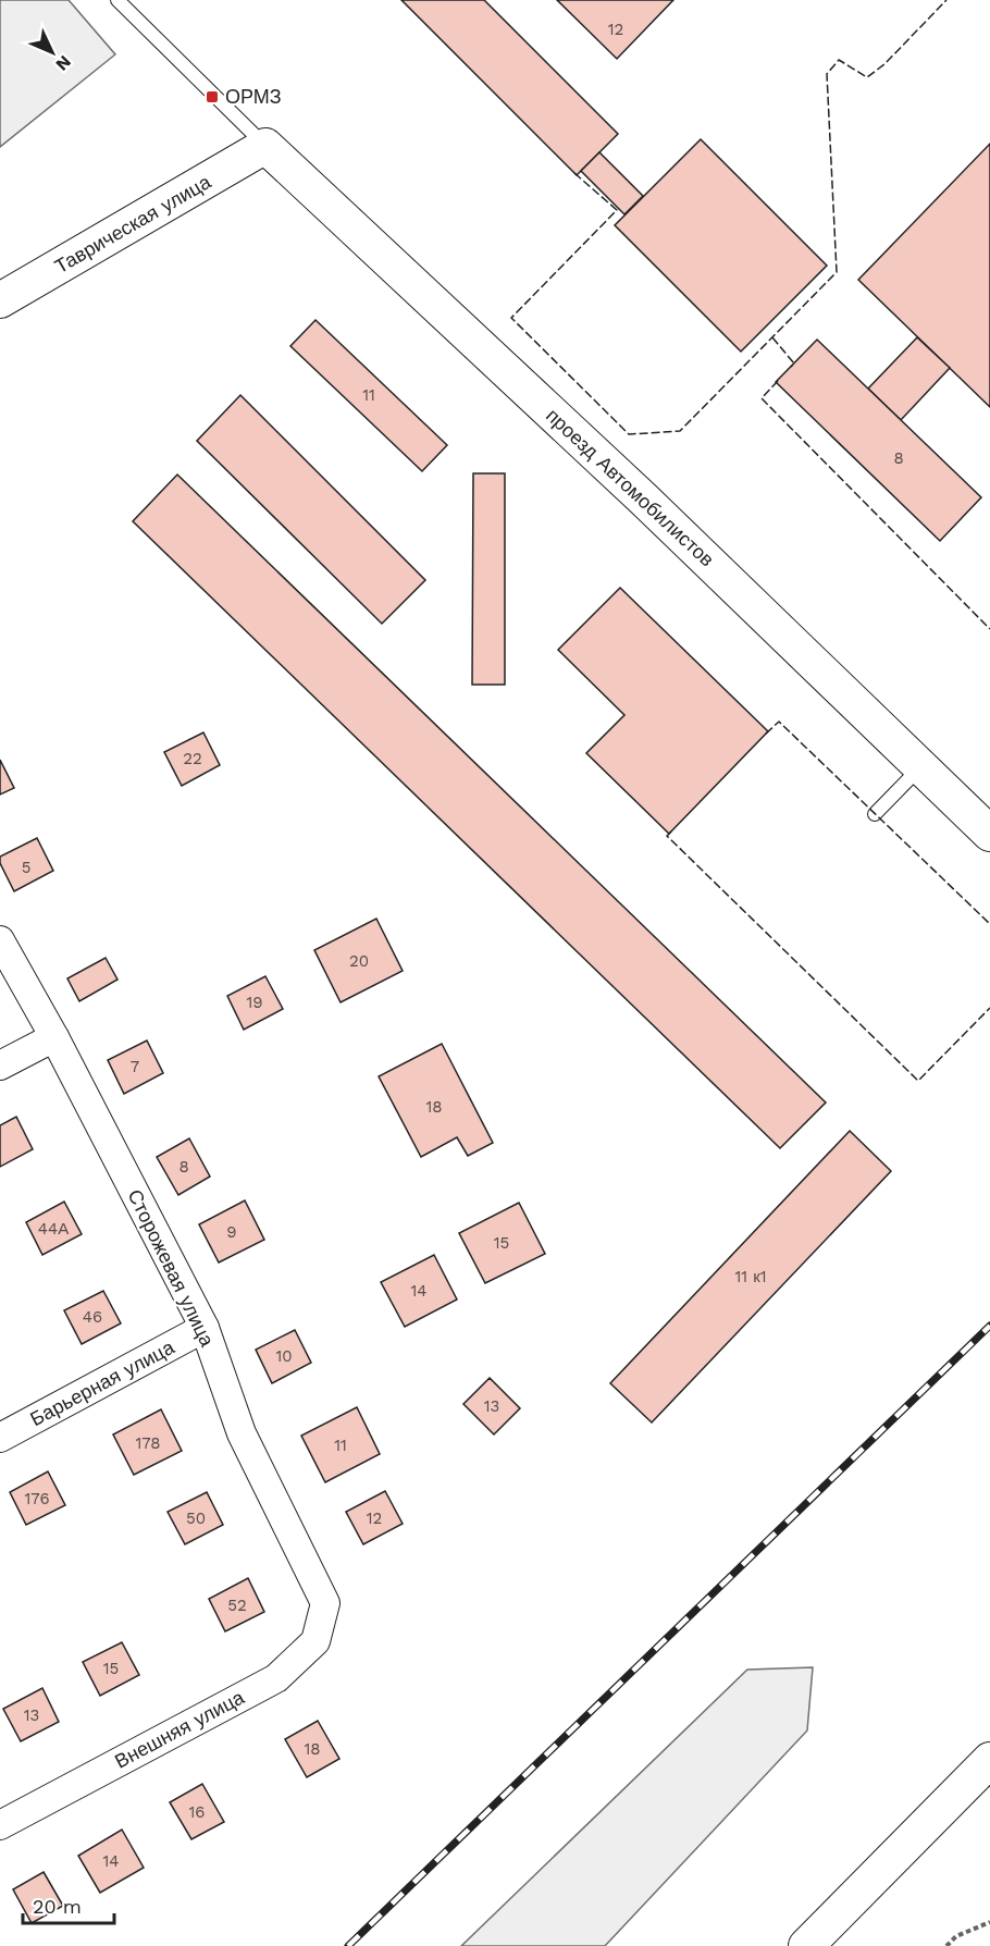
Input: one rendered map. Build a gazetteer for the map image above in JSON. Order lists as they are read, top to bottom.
{
  "streets": {
    "street": [
      "Таврическая улица",
      "проезд Автомобилистов",
      "Сторожевая улица",
      "Барьерная улица",
      "Внешняя улица"
    ]
  },
  "crossings": [
    ["Таврическая улица", "проезд Автомобилистов"],
    ["Сторожевая улица", "Барьерная улица"],
    ["Сторожевая улица", "Внешняя улица"]
  ],
  "places": {
    "transit": ["ОРМЗ"]
  },
  "house_numbers": [
    "12",
    "11",
    "8",
    "22",
    "5",
    "20",
    "19",
    "7",
    "18",
    "8",
    "44А",
    "9",
    "15",
    "11 к1",
    "14",
    "46",
    "10",
    "13",
    "178",
    "11",
    "176",
    "50",
    "12",
    "52",
    "15",
    "13",
    "18",
    "16",
    "14"
  ],
  "scale_bar": "20 m",
  "north": "bottom right"
}
